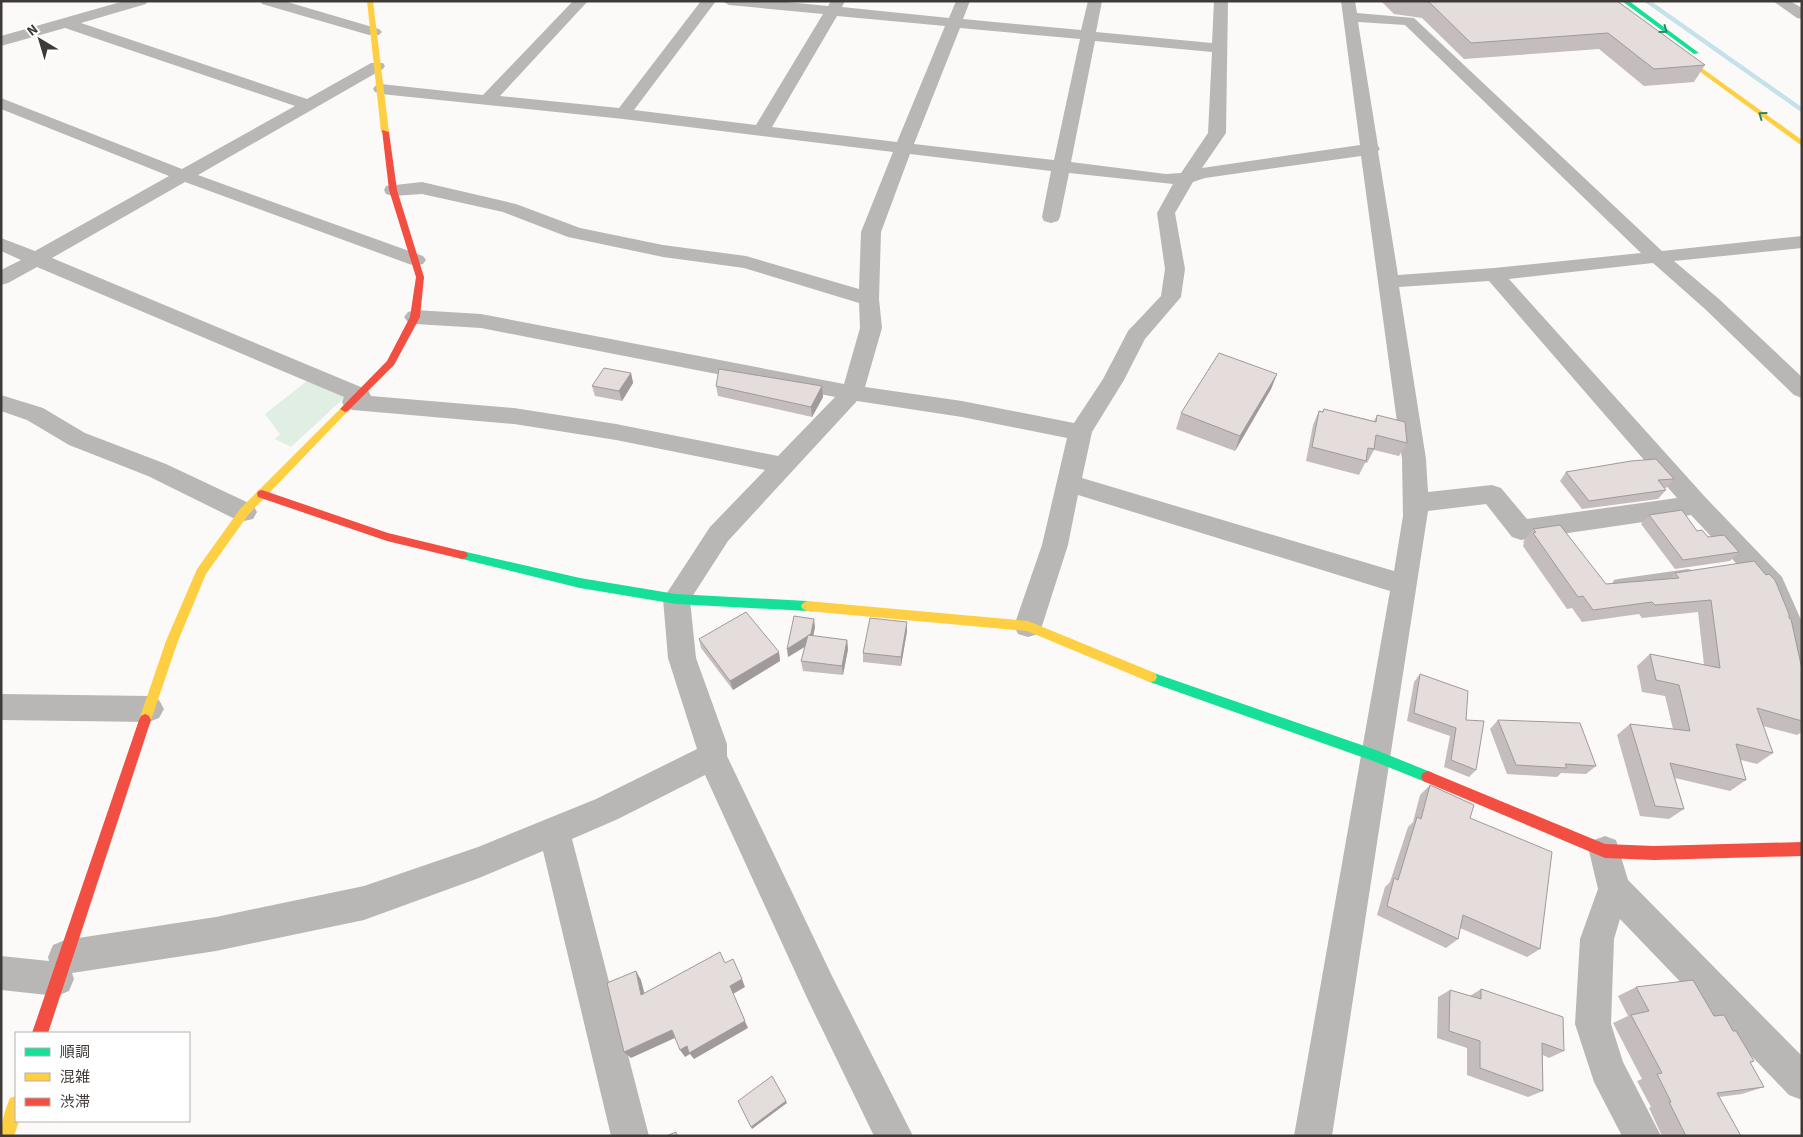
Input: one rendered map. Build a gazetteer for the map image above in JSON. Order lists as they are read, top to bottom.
{
  "legend": ["順調", "混雑", "渋滞"],
  "north": "top left"
}
